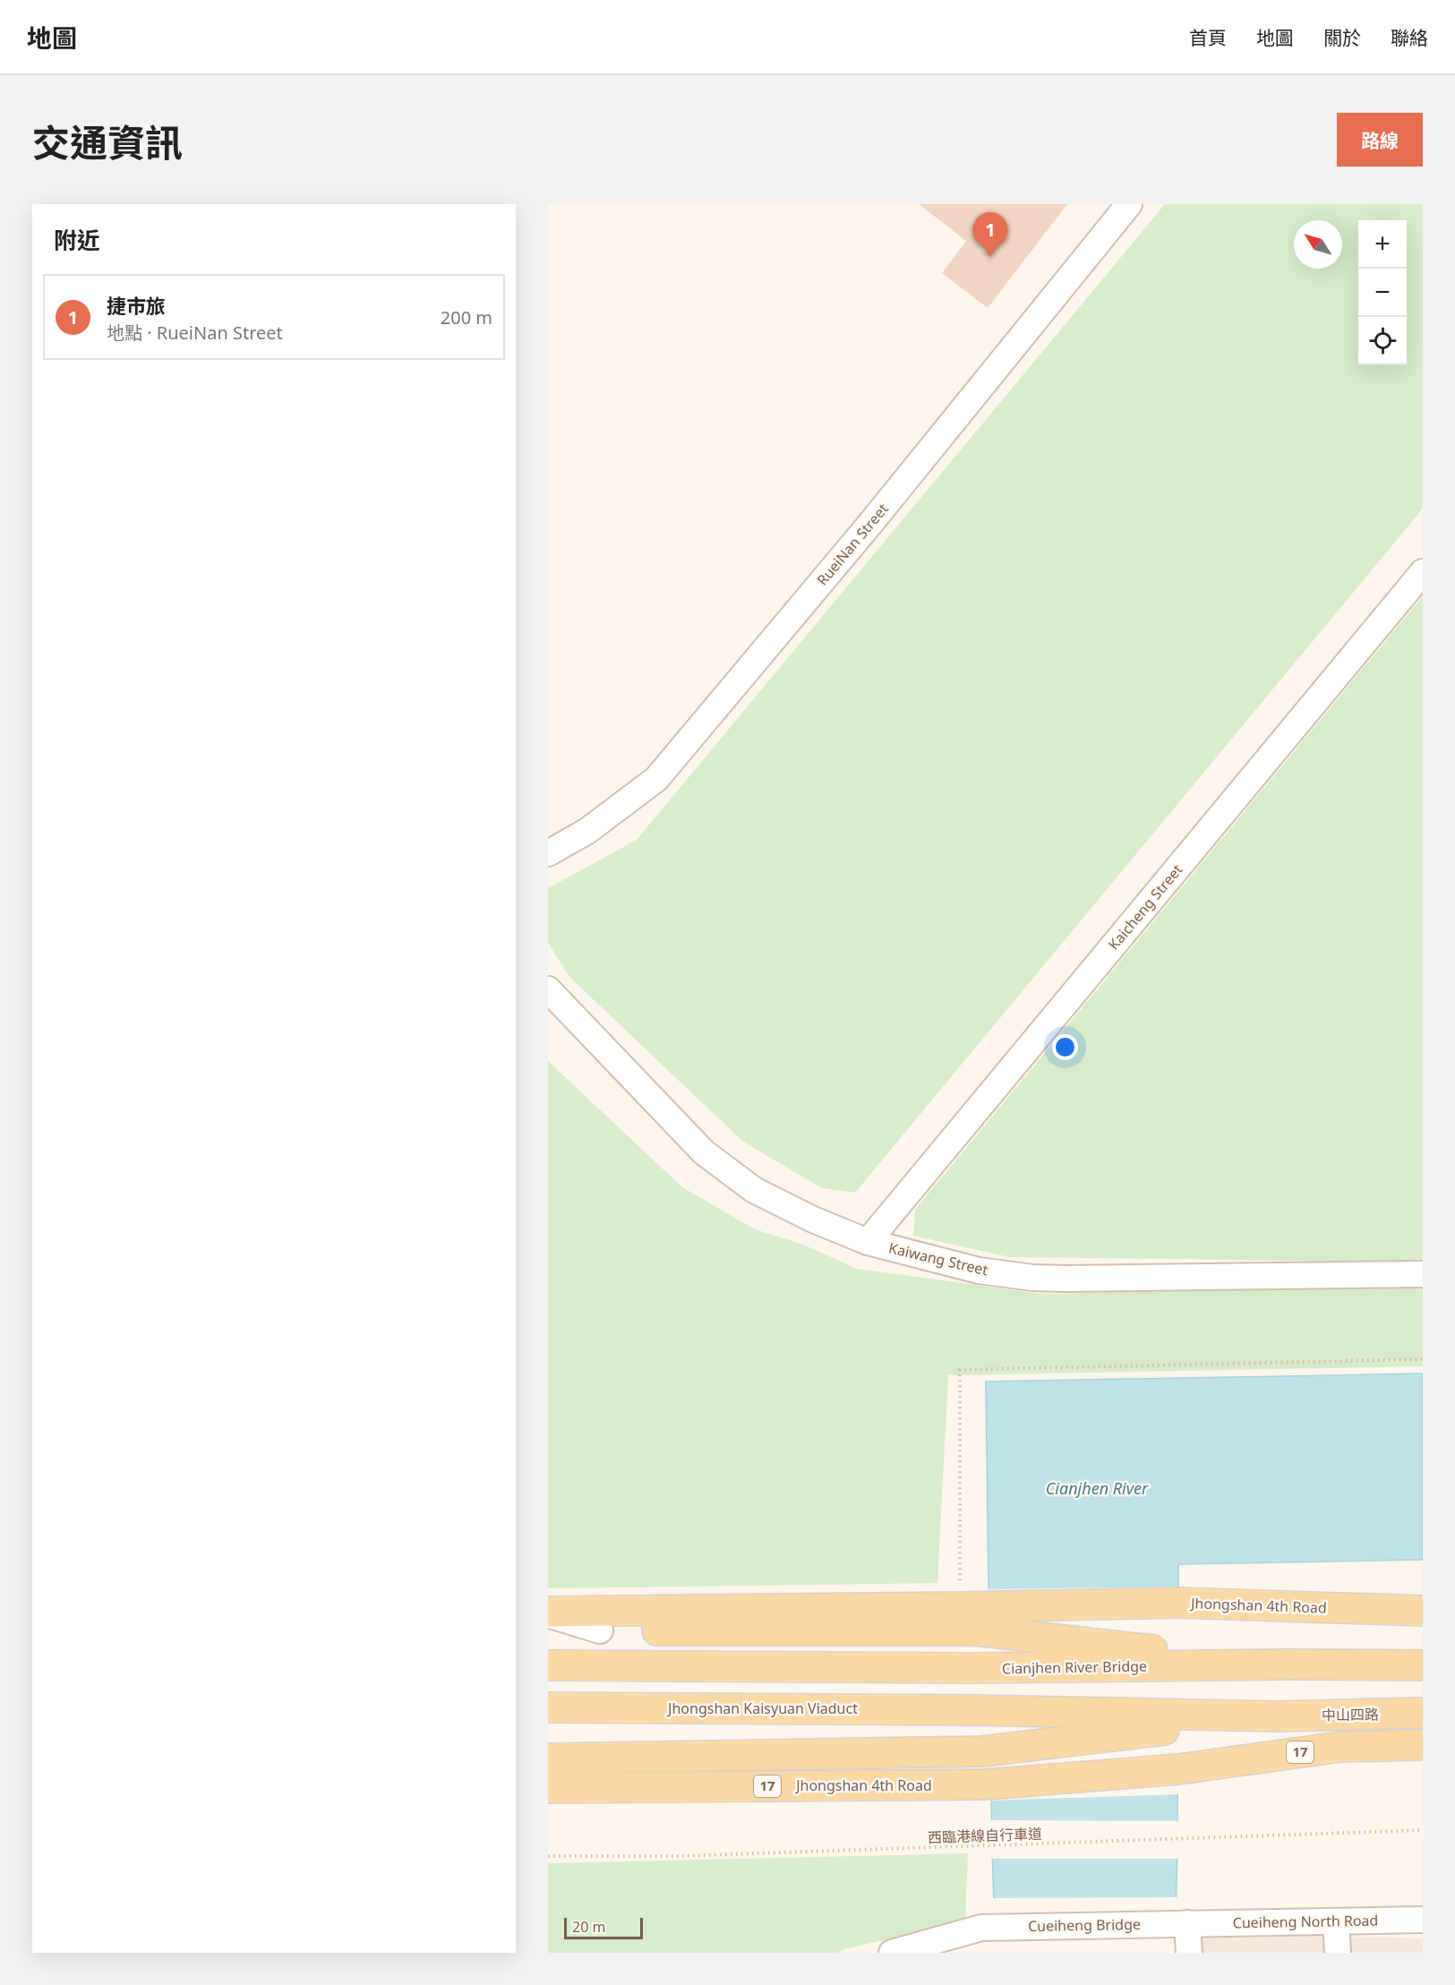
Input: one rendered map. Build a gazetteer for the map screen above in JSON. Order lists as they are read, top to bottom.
{
  "streets": {
    "main road": [
      "Jhongshan 4th Road",
      "Cianjhen River Bridge",
      "Jhongshan Kaisyuan Viaduct",
      "中山四路",
      "17"
    ],
    "street": [
      "RueiNan Street",
      "Kaicheng Street",
      "Kaiwang Street",
      "Cueiheng North Road",
      "Cueiheng Bridge"
    ],
    "path": ["西臨港線自行車道"]
  },
  "crossings": [
    ["Kaicheng Street", "Kaiwang Street"],
    ["Jhongshan Kaisyuan Viaduct", "中山四路"],
    ["Jhongshan Kaisyuan Viaduct", "17"],
    ["中山四路", "17"],
    ["Cueiheng North Road", "Cueiheng Bridge"]
  ],
  "water": ["Cianjhen River"],
  "scale_bar": "20 m",
  "north": "top left",
  "page": {
    "header": "地圖",
    "nav": [
      "首頁",
      "地圖",
      "關於",
      "聯絡"
    ],
    "title": "交通資訊",
    "buttons": "路線",
    "heading": "附近",
    "pins": "1",
    "map_buttons": ["+", "−"],
    "list": [
      {
        "mark": "1",
        "name": "捷市旅",
        "note": "地點 · RueiNan Street",
        "value": "200 m"
      }
    ],
    "scale": "20 m"
  }
}
